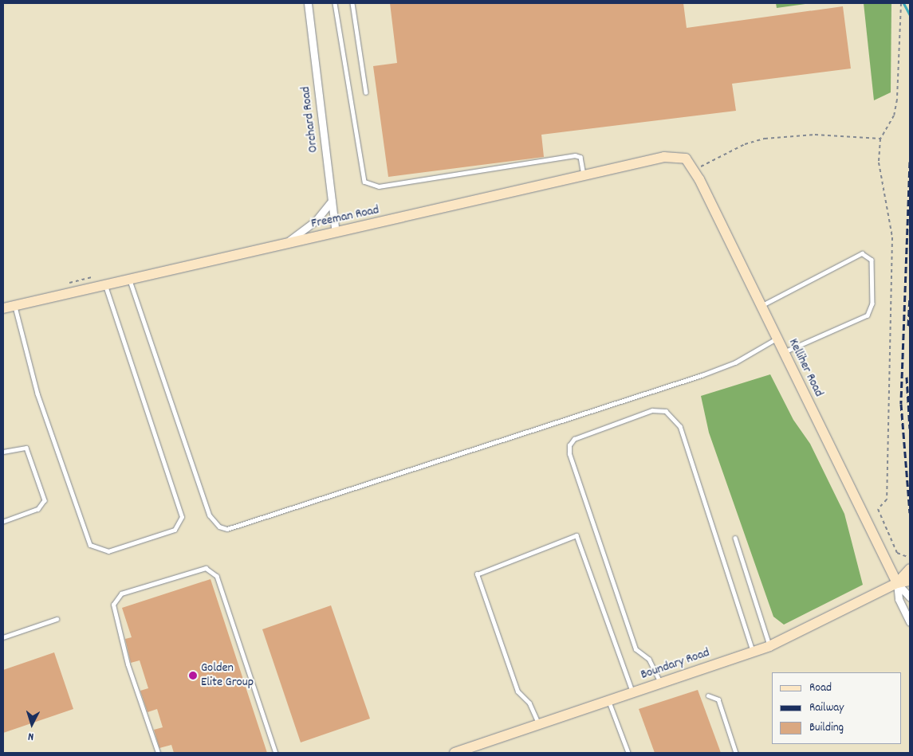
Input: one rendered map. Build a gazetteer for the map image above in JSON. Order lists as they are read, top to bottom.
{
  "streets": {
    "street": [
      "Orchard Road",
      "Freeman Road",
      "Kelliher Road",
      "Boundary Road"
    ]
  },
  "crossings": [
    ["Orchard Road", "Freeman Road"],
    ["Freeman Road", "Kelliher Road"],
    ["Kelliher Road", "Boundary Road"]
  ],
  "places": ["Golden Elite Group"],
  "legend": ["Road", "Railway", "Building"],
  "north": "bottom"
}
